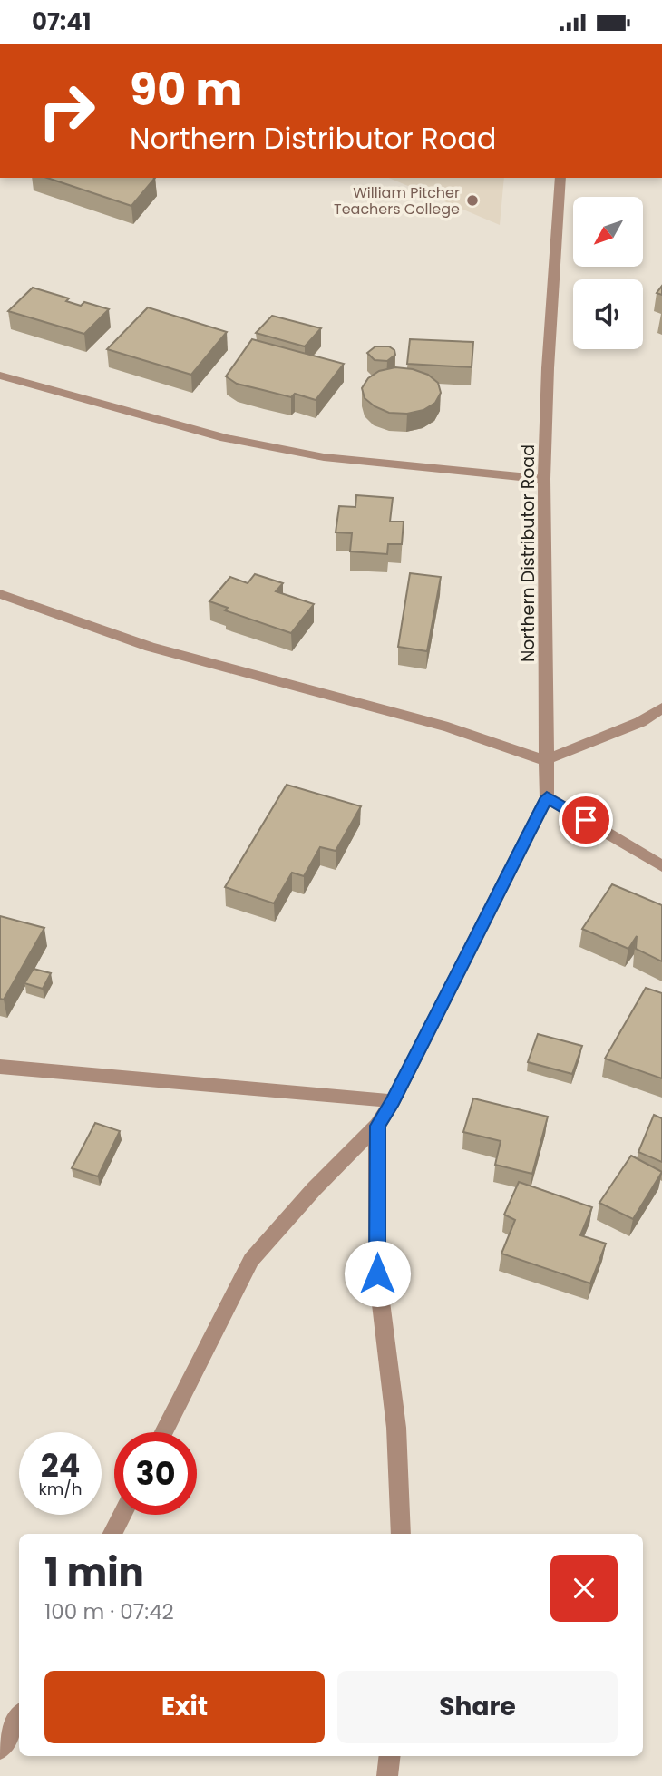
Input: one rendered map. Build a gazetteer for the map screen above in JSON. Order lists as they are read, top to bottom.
{
  "streets": {
    "street": ["Northern Distributor Road"]
  },
  "places": ["William Pitcher Teachers College"],
  "north": "bottom left",
  "page": {
    "status": "07:41",
    "turn": ["90 m", "Northern Distributor Road"],
    "speed": "24 km/h",
    "limit": "30",
    "heading": ["1 min", "100 m · 07:42"],
    "buttons": ["Exit", "Share"]
  }
}
